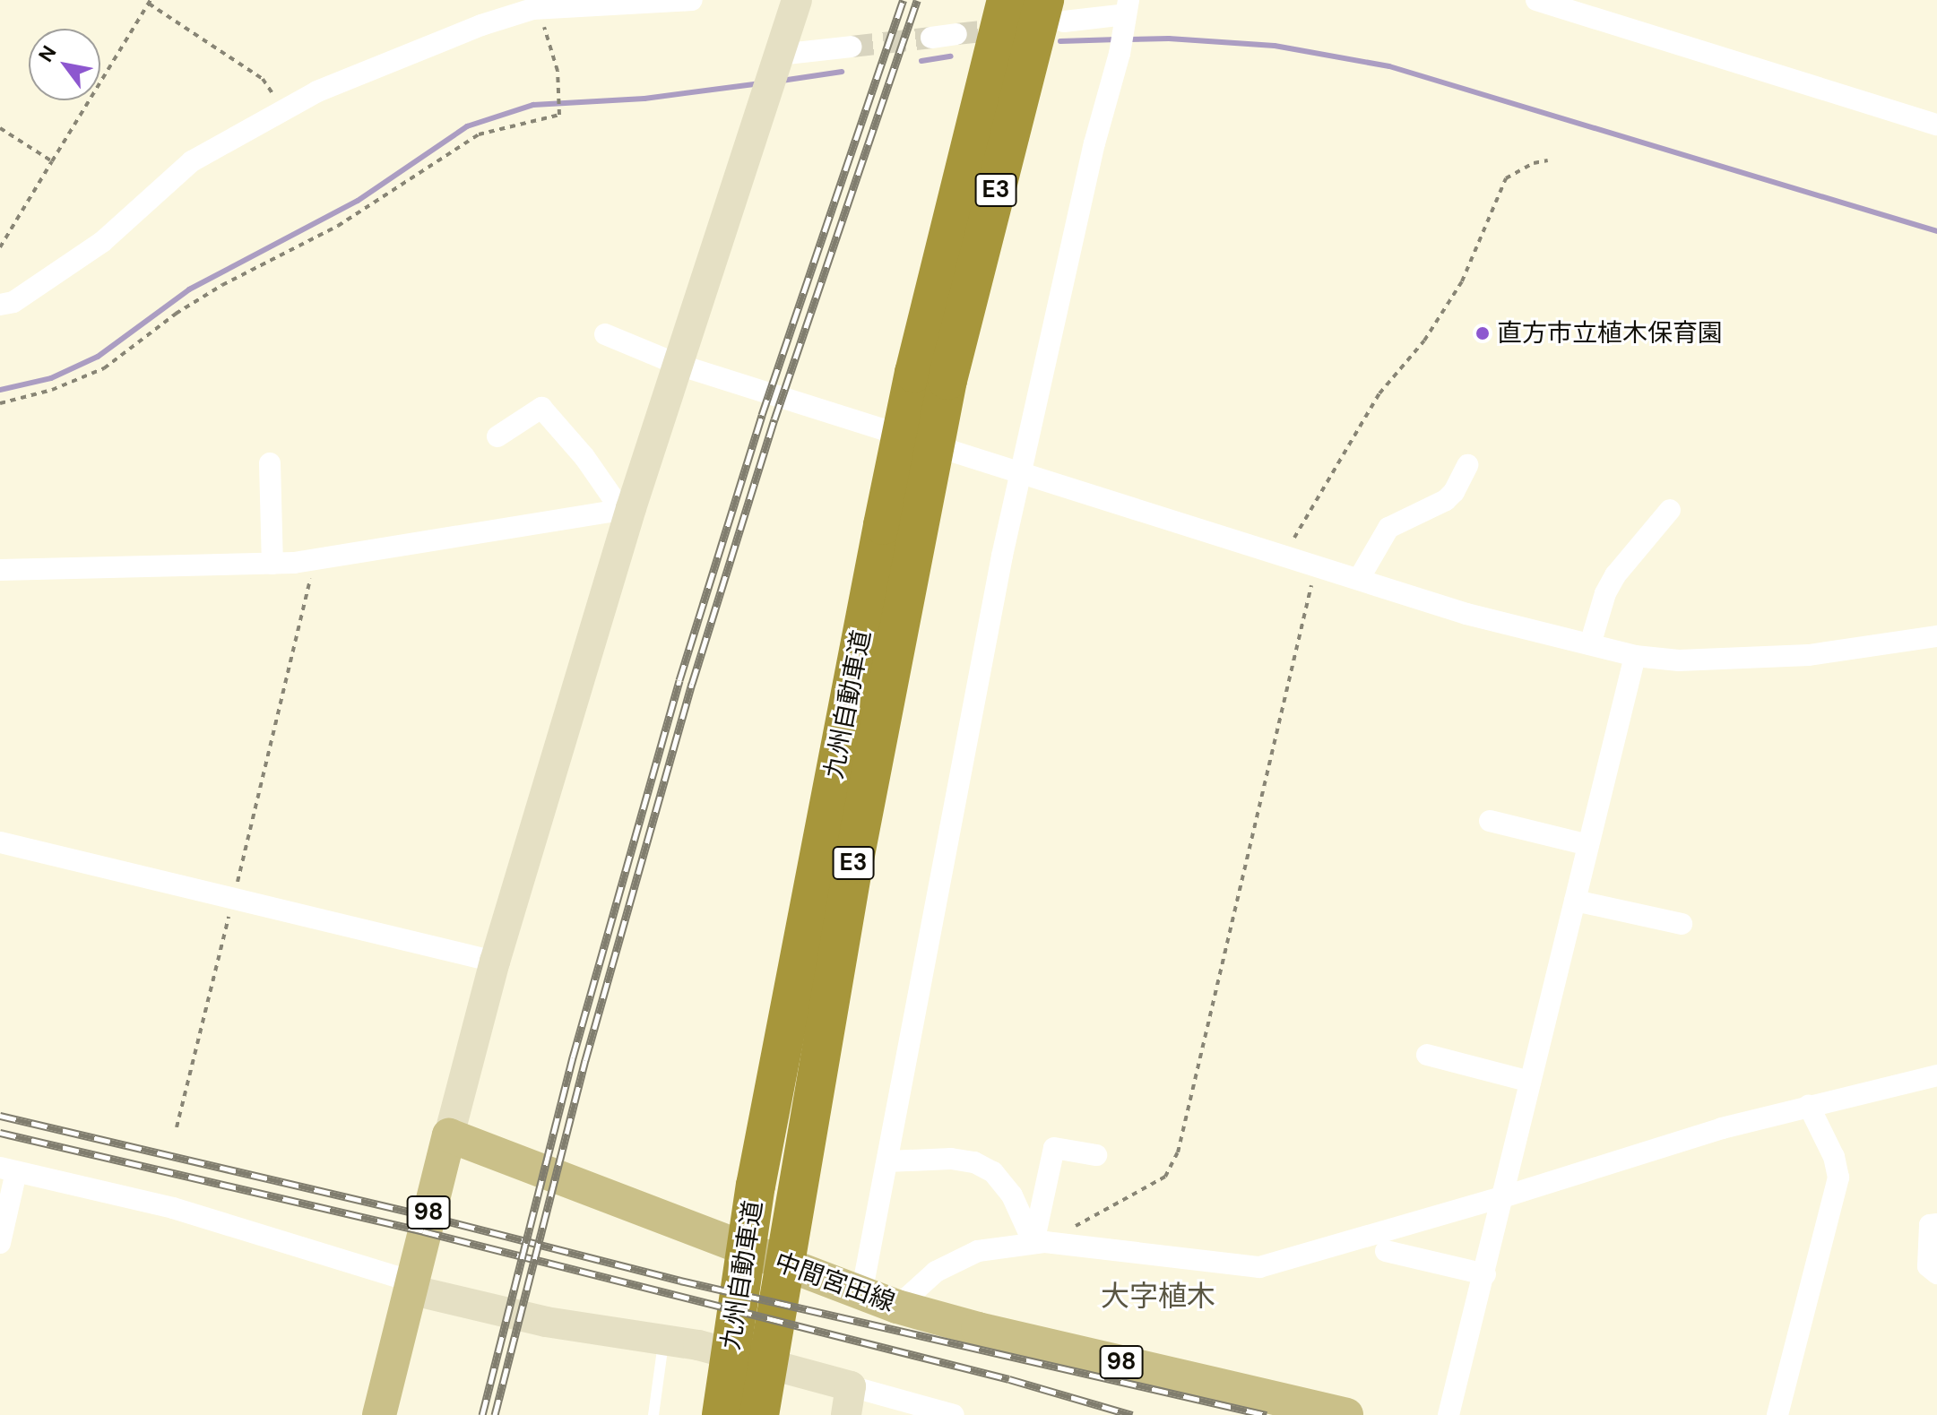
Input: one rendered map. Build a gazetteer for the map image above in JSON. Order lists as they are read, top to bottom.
{
  "streets": {
    "highway": ["E3", "九州自動車道"],
    "main road": ["98", "中間宮田線"]
  },
  "crossings": [
    ["98", "中間宮田線"]
  ],
  "districts": ["大字植木"],
  "places": ["直方市立植木保育園"],
  "north": "top left"
}
